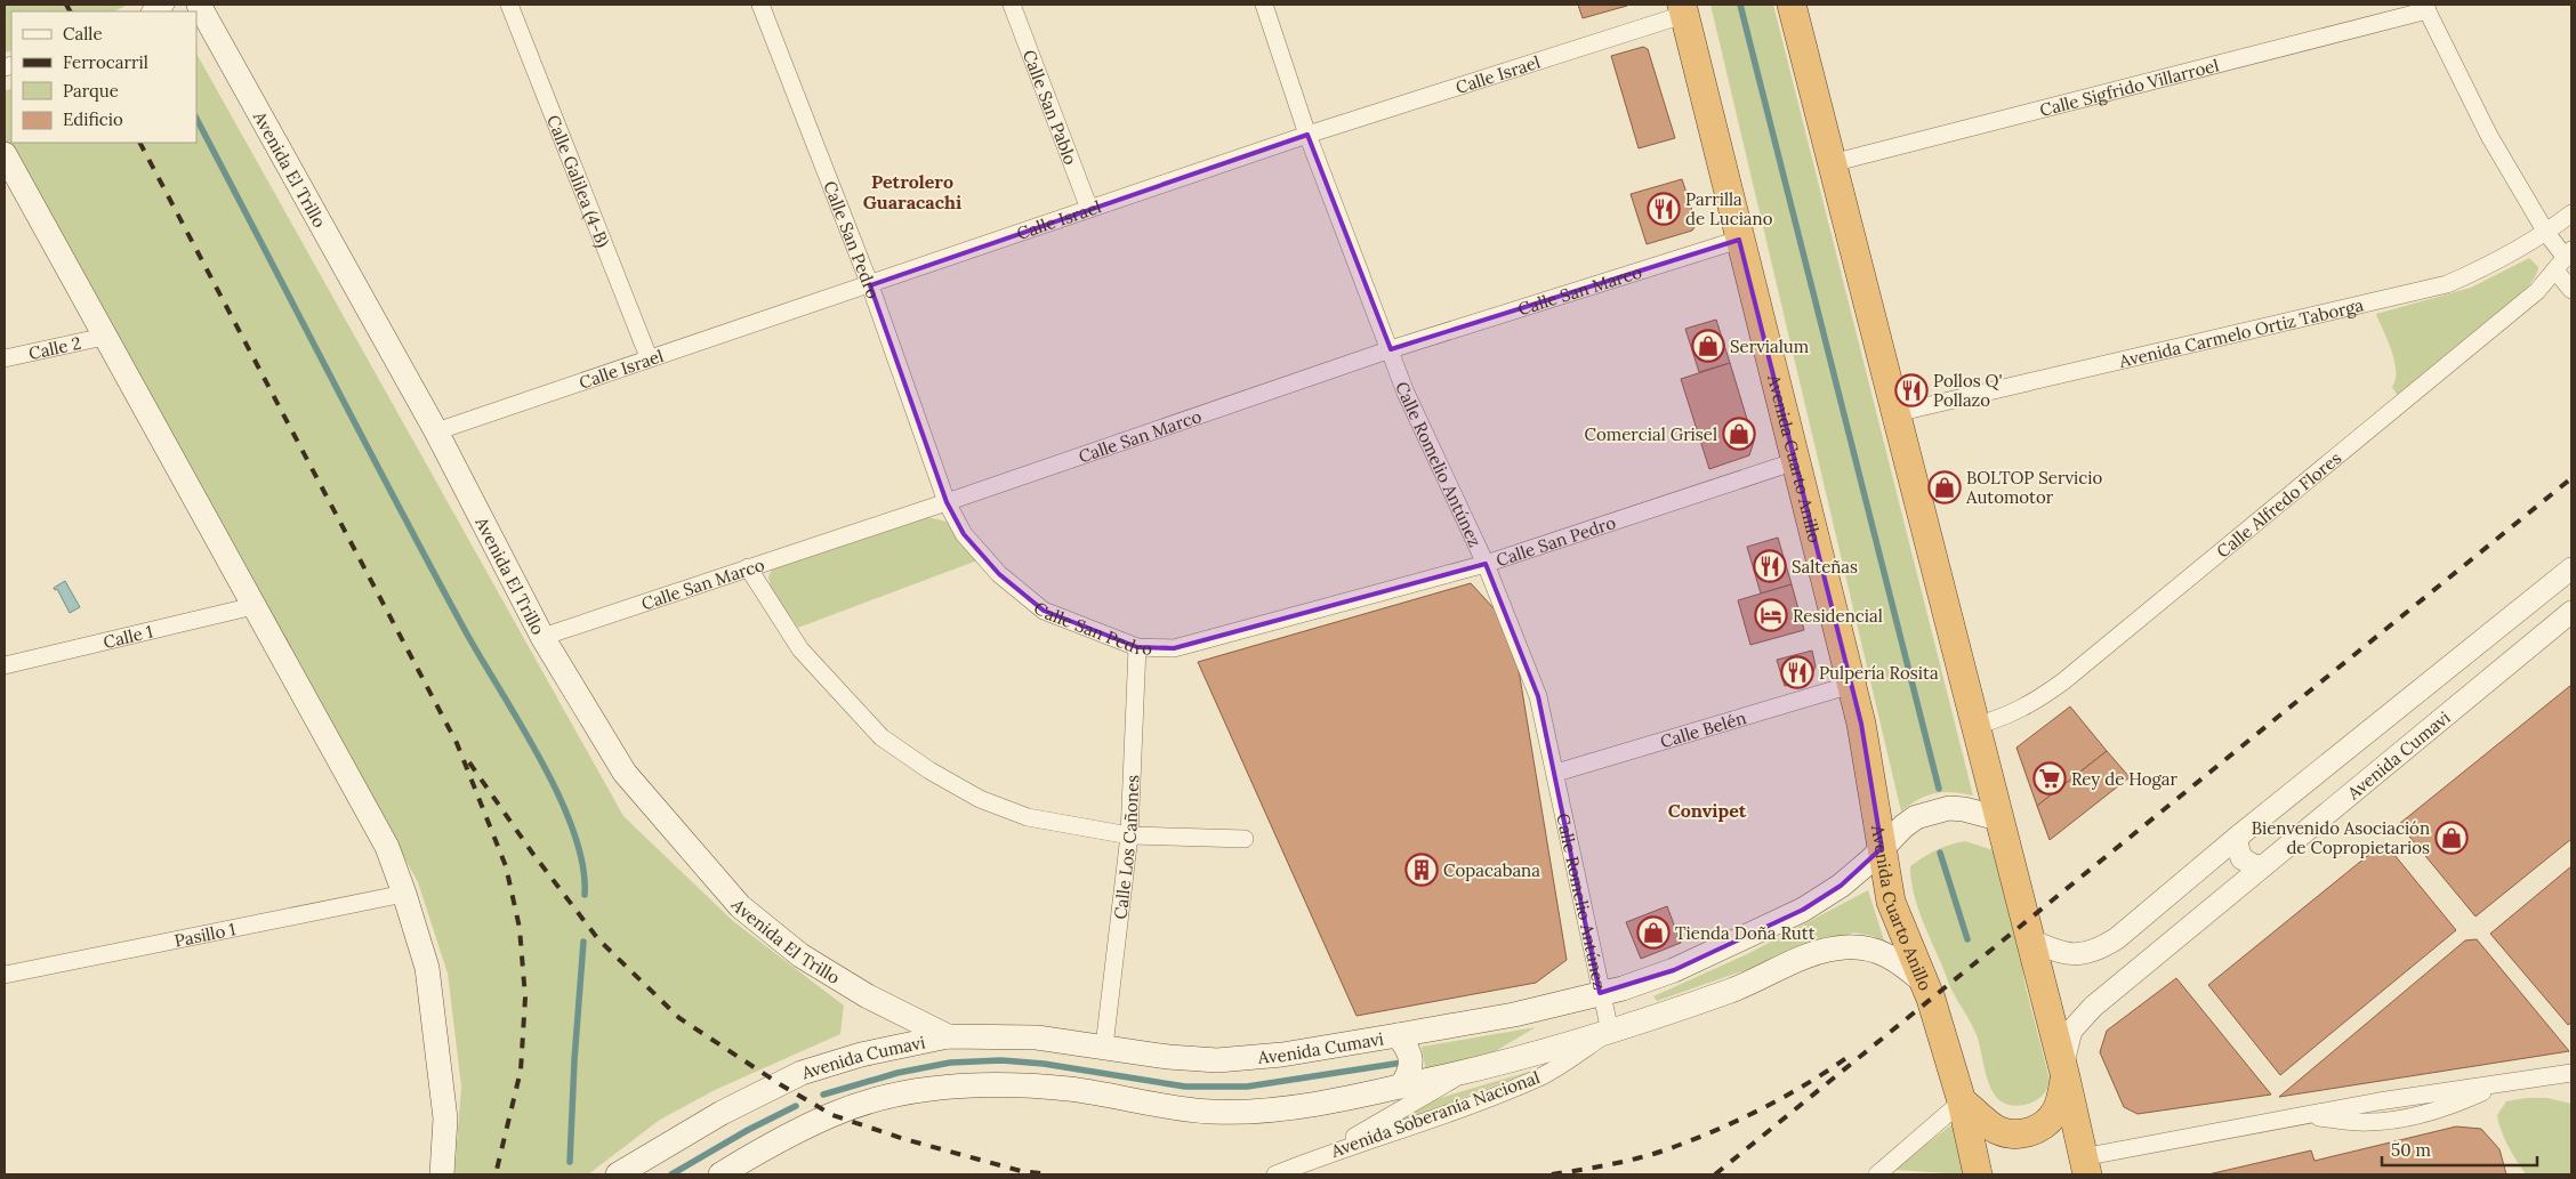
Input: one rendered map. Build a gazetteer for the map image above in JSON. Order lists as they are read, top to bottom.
{
  "streets": {
    "highway": ["Avenida Cuarto Anillo"],
    "main road": ["Avenida El Trillo", "Avenida Cumavi"],
    "street": [
      "Calle Israel",
      "Calle Sigfrido Villarroel",
      "Calle San Pablo",
      "Calle Galilea (4-B)",
      "Calle San Pedro",
      "Calle San Marco",
      "Avenida Carmelo Ortiz Taborga",
      "Calle 2",
      "Calle Romelio Antúnez",
      "Calle Alfredo Flores",
      "Calle 1",
      "Calle Belén",
      "Calle Los Cañones",
      "Pasillo 1",
      "Avenida Soberanía Nacional"
    ]
  },
  "crossings": [
    ["Calle Israel", "Calle San Pablo"],
    ["Calle Israel", "Avenida El Trillo"],
    ["Calle Israel", "Calle Galilea (4-B)"],
    ["Calle Israel", "Calle San Pedro"],
    ["Calle Israel", "Avenida Cuarto Anillo"],
    ["Calle Israel", "Calle Romelio Antúnez"],
    ["Avenida El Trillo", "Calle San Marco"],
    ["Avenida El Trillo", "Avenida Cumavi"],
    ["Calle San Pedro", "Calle San Marco"],
    ["Calle San Pedro", "Avenida Cuarto Anillo"],
    ["Calle San Pedro", "Calle Romelio Antúnez"],
    ["Calle San Pedro", "Calle Los Cañones"],
    ["Calle San Marco", "Avenida Cuarto Anillo"],
    ["Calle San Marco", "Calle Romelio Antúnez"],
    ["Avenida Cuarto Anillo", "Calle Belén"],
    ["Avenida Cuarto Anillo", "Avenida Cumavi"],
    ["Calle Romelio Antúnez", "Calle Belén"],
    ["Calle Romelio Antúnez", "Avenida Cumavi"],
    ["Calle Romelio Antúnez", "Avenida Soberanía Nacional"],
    ["Avenida Cumavi", "Calle Los Cañones"]
  ],
  "districts": ["Petrolero Guaracachi", "Convipet"],
  "places": {
    "restaurant": [
      "Parrilla de Luciano",
      "Pollos Q' Pollazo",
      "Salteñas",
      "Pulpería Rosita"
    ],
    "shop": [
      "Servialum",
      "Comercial Grisel",
      "BOLTOP Servicio Automotor",
      "Bienvenido Asociación de Copropietarios",
      "Tienda Doña Rutt"
    ],
    "hotel": ["Residencial"],
    "supermarket": ["Rey de Hogar"],
    "building": ["Copacabana"]
  },
  "legend": [
    "Calle",
    "Ferrocarril",
    "Parque",
    "Edificio"
  ],
  "scale_bar": "50 m"
}
